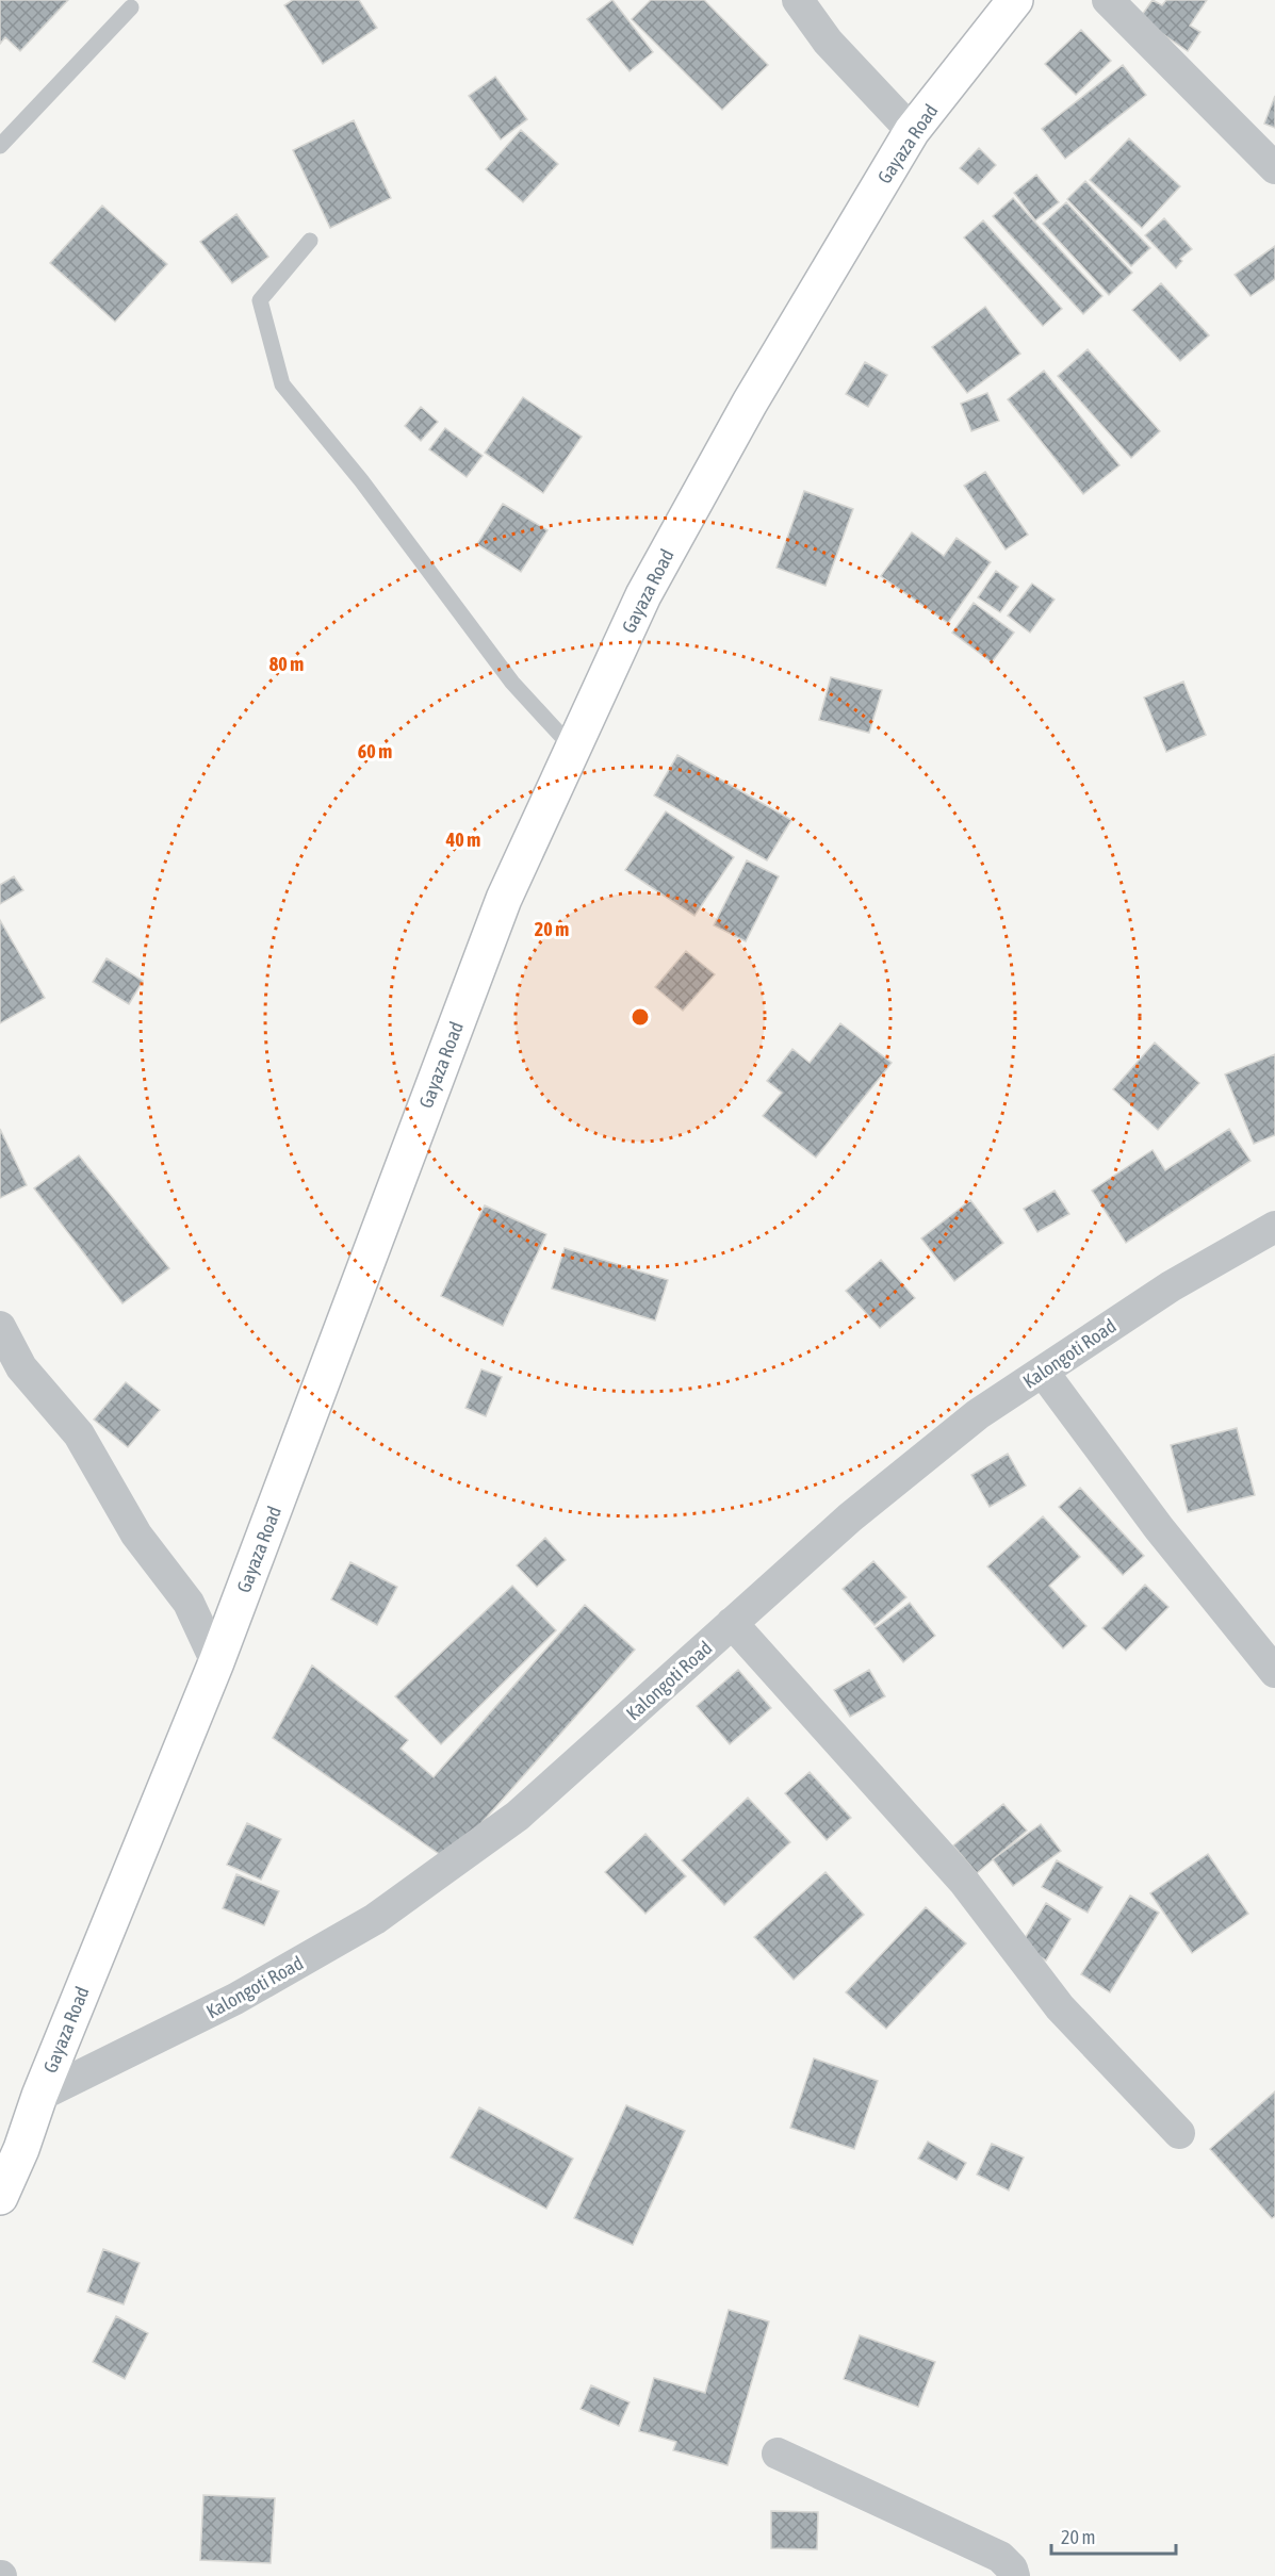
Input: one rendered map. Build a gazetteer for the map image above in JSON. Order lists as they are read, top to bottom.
{
  "streets": {
    "main road": ["Gayaza Road"],
    "street": ["Kalongoti Road"]
  },
  "crossings": [
    ["Gayaza Road", "Kalongoti Road"]
  ],
  "scale_bar": "20 m",
  "rings": [
    "80 m",
    "60 m",
    "40 m",
    "20 m"
  ]
}
